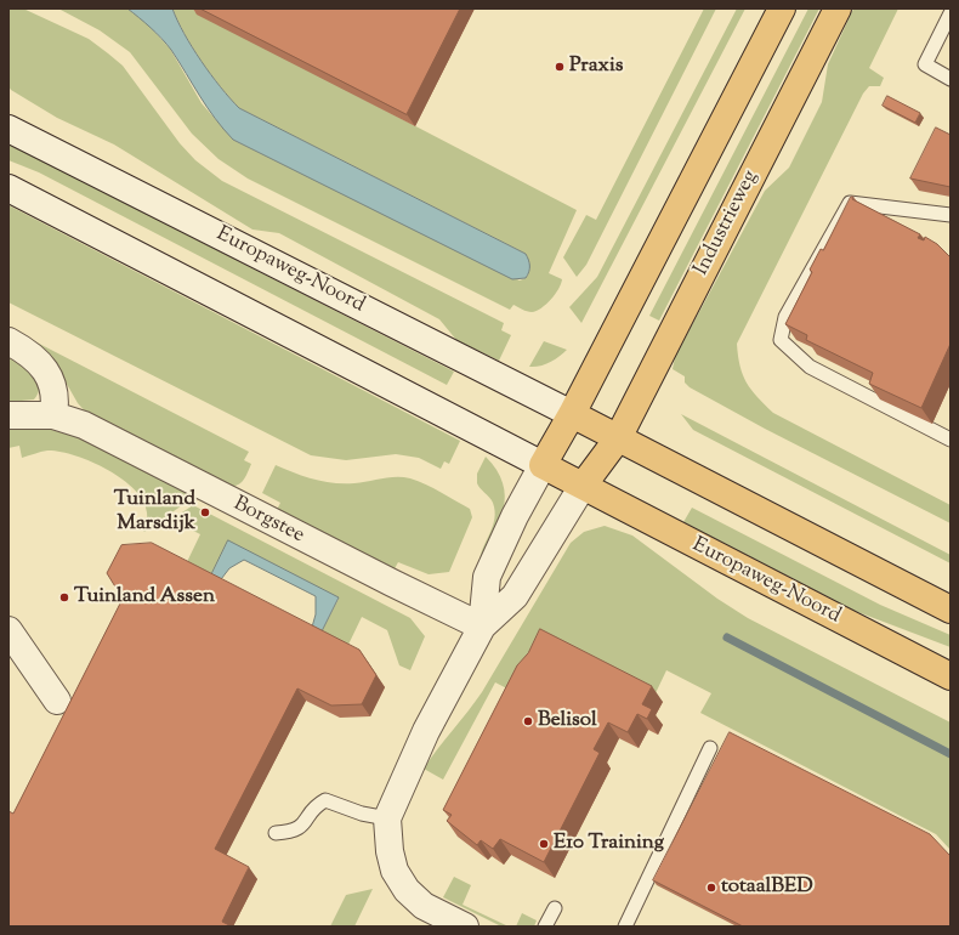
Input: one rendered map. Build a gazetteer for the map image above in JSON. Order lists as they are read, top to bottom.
{
  "streets": {
    "main road": ["Industrieweg", "Europaweg-Noord"],
    "street": ["Borgstee"]
  },
  "crossings": [
    ["Industrieweg", "Europaweg-Noord"]
  ],
  "places": [
    "Praxis",
    "Tuinland Marsdijk",
    "Tuinland Assen",
    "Belisol",
    "E10 Training",
    "totaalBED"
  ]
}
